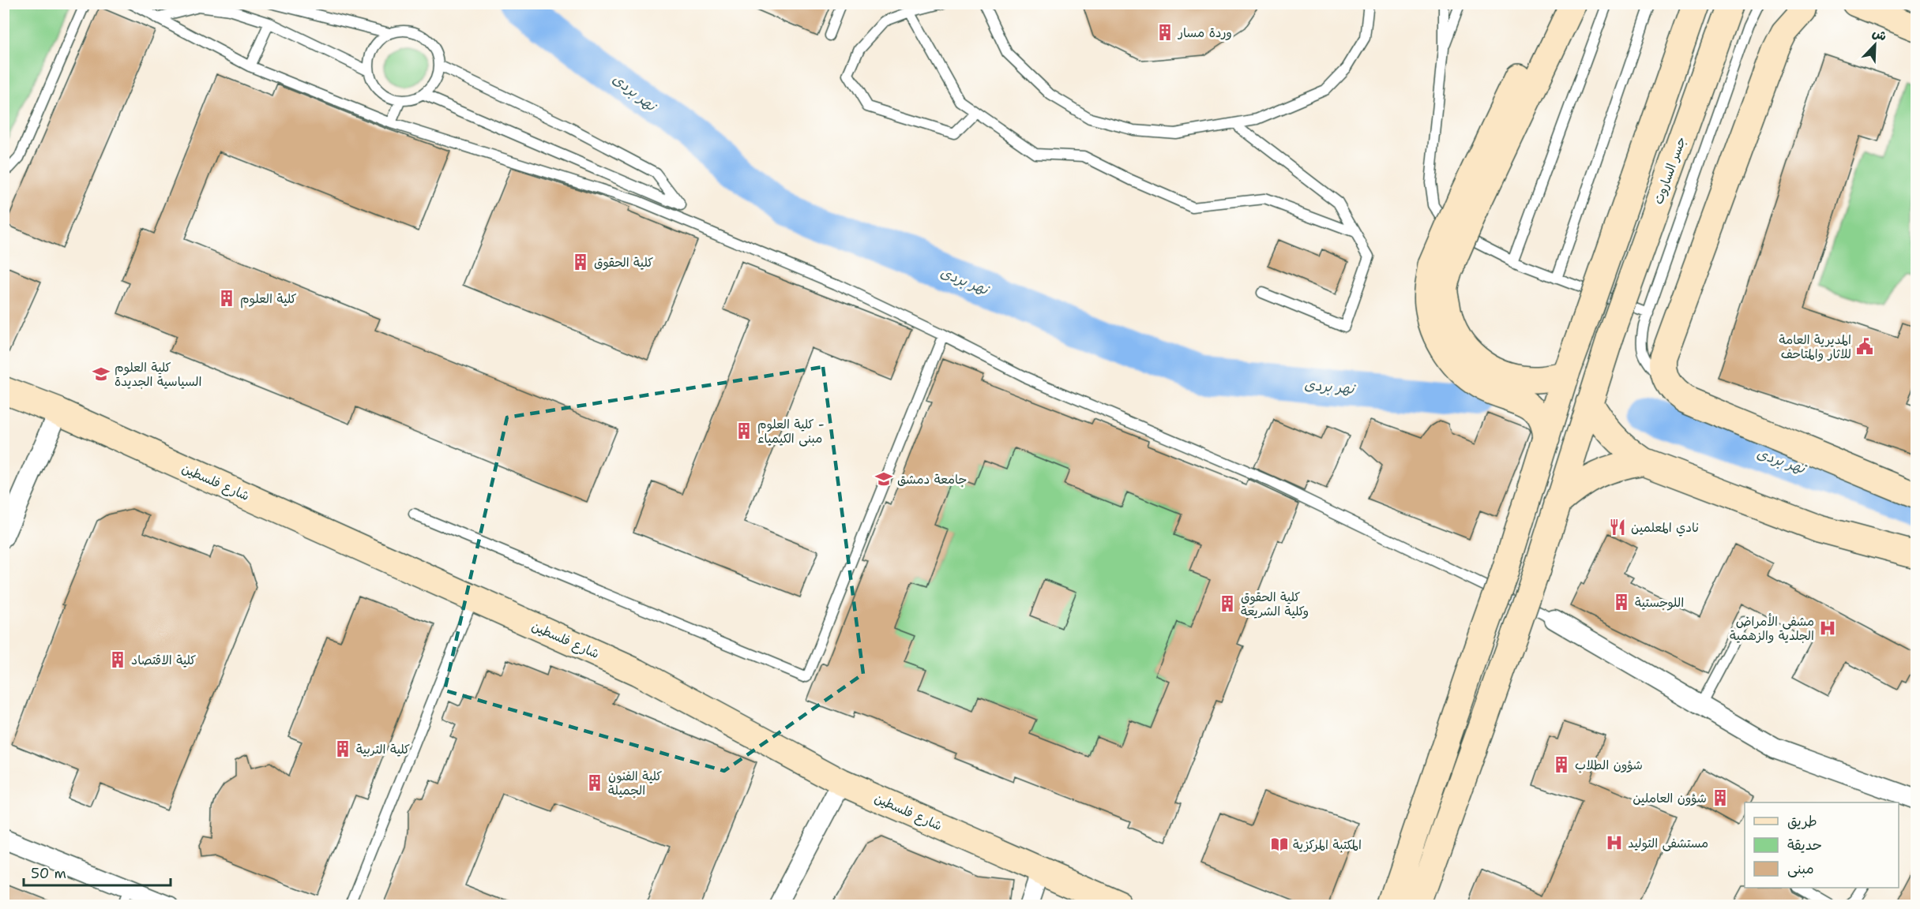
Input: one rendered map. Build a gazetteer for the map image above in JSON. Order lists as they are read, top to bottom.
{
  "streets": {
    "main road": ["جسر الساروت", "شارع فلسطين"]
  },
  "water": ["نهر بردى"],
  "places": {
    "building": [
      "وردة مسار",
      "كلية الحقوق",
      "كلية العلوم",
      "كلية العلوم - مبنى الكيمياء",
      "اللوجستية",
      "كلية الحقوق وكلية الشريعة",
      "كلية الاقتصاد",
      "كلية التربية",
      "شؤون الطلاب",
      "كلية الفنون الجميلة",
      "شؤون العاملين"
    ],
    "public building": ["المديرية العامة للاثار والمتاحف"],
    "school or university": ["كلية العلوم السياسية الجديدة", "جامعة دمشق"],
    "restaurant": ["نادي المعلمين"],
    "hospital": ["مشفى الأمراض الجلدية والزهمية", "مستشفى التوليد"],
    "library": ["المكتبة المركزية"]
  },
  "legend": ["طريق", "حديقة", "مبنى"],
  "scale_bar": "50 m",
  "north": "top right"
}
